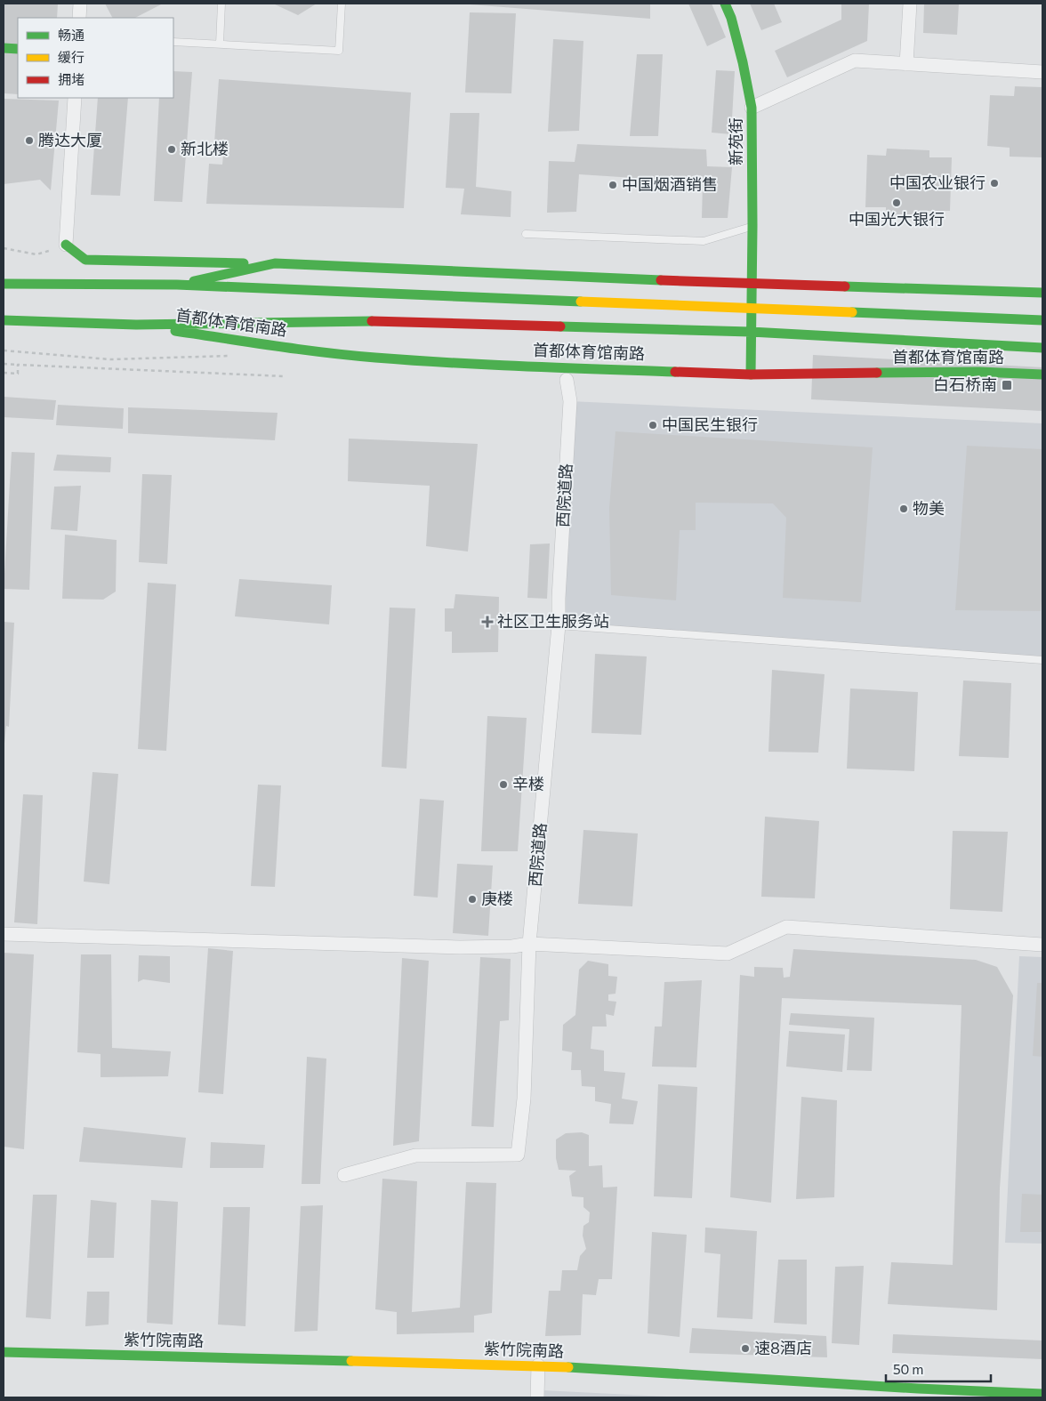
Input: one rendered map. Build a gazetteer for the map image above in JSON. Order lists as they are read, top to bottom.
{
  "streets": {
    "street": [
      "新苑街",
      "首都体育馆南路",
      "西院道路",
      "紫竹院南路"
    ]
  },
  "crossings": [
    ["新苑街", "首都体育馆南路"]
  ],
  "places": {
    "other": [
      "腾达大厦",
      "新北楼",
      "中国农业银行",
      "中国烟酒销售",
      "中国光大银行",
      "中国民生银行",
      "物美",
      "辛楼",
      "庚楼",
      "速8酒店"
    ],
    "transit": ["白石桥南"],
    "health": ["社区卫生服务站"]
  },
  "legend": ["畅通", "缓行", "拥堵"],
  "scale_bar": "50 m"
}
